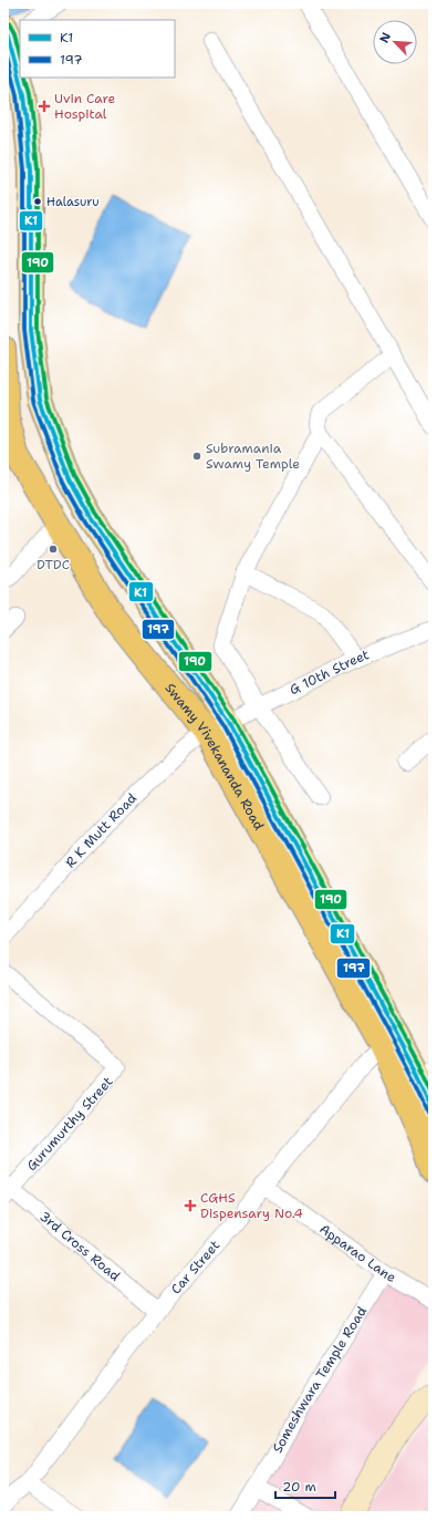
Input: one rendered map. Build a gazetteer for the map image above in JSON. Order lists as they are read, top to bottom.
{
  "streets": {
    "main road": ["Swamy Vivekananda Road"],
    "street": [
      "G 10th Street",
      "R K Mutt Road",
      "Gurumurthy Street",
      "3rd Cross Road",
      "Apparao Lane",
      "Car Street",
      "Someshwara Temple Road"
    ]
  },
  "crossings": [
    ["G 10th Street", "Swamy Vivekananda Road"],
    ["Swamy Vivekananda Road", "R K Mutt Road"],
    ["Swamy Vivekananda Road", "Car Street"],
    ["Gurumurthy Street", "3rd Cross Road"],
    ["3rd Cross Road", "Car Street"],
    ["Apparao Lane", "Car Street"],
    ["Apparao Lane", "Someshwara Temple Road"]
  ],
  "places": {
    "health": ["Uvin Care Hospital", "CGHS Dispensary No.4"],
    "other": ["Halasuru", "Subramania Swamy Temple", "DTDC"]
  },
  "lines": ["transit line 190", "transit line K1", "transit line 197"],
  "legend": ["K1", "197"],
  "scale_bar": "20 m",
  "north": "top left"
}
